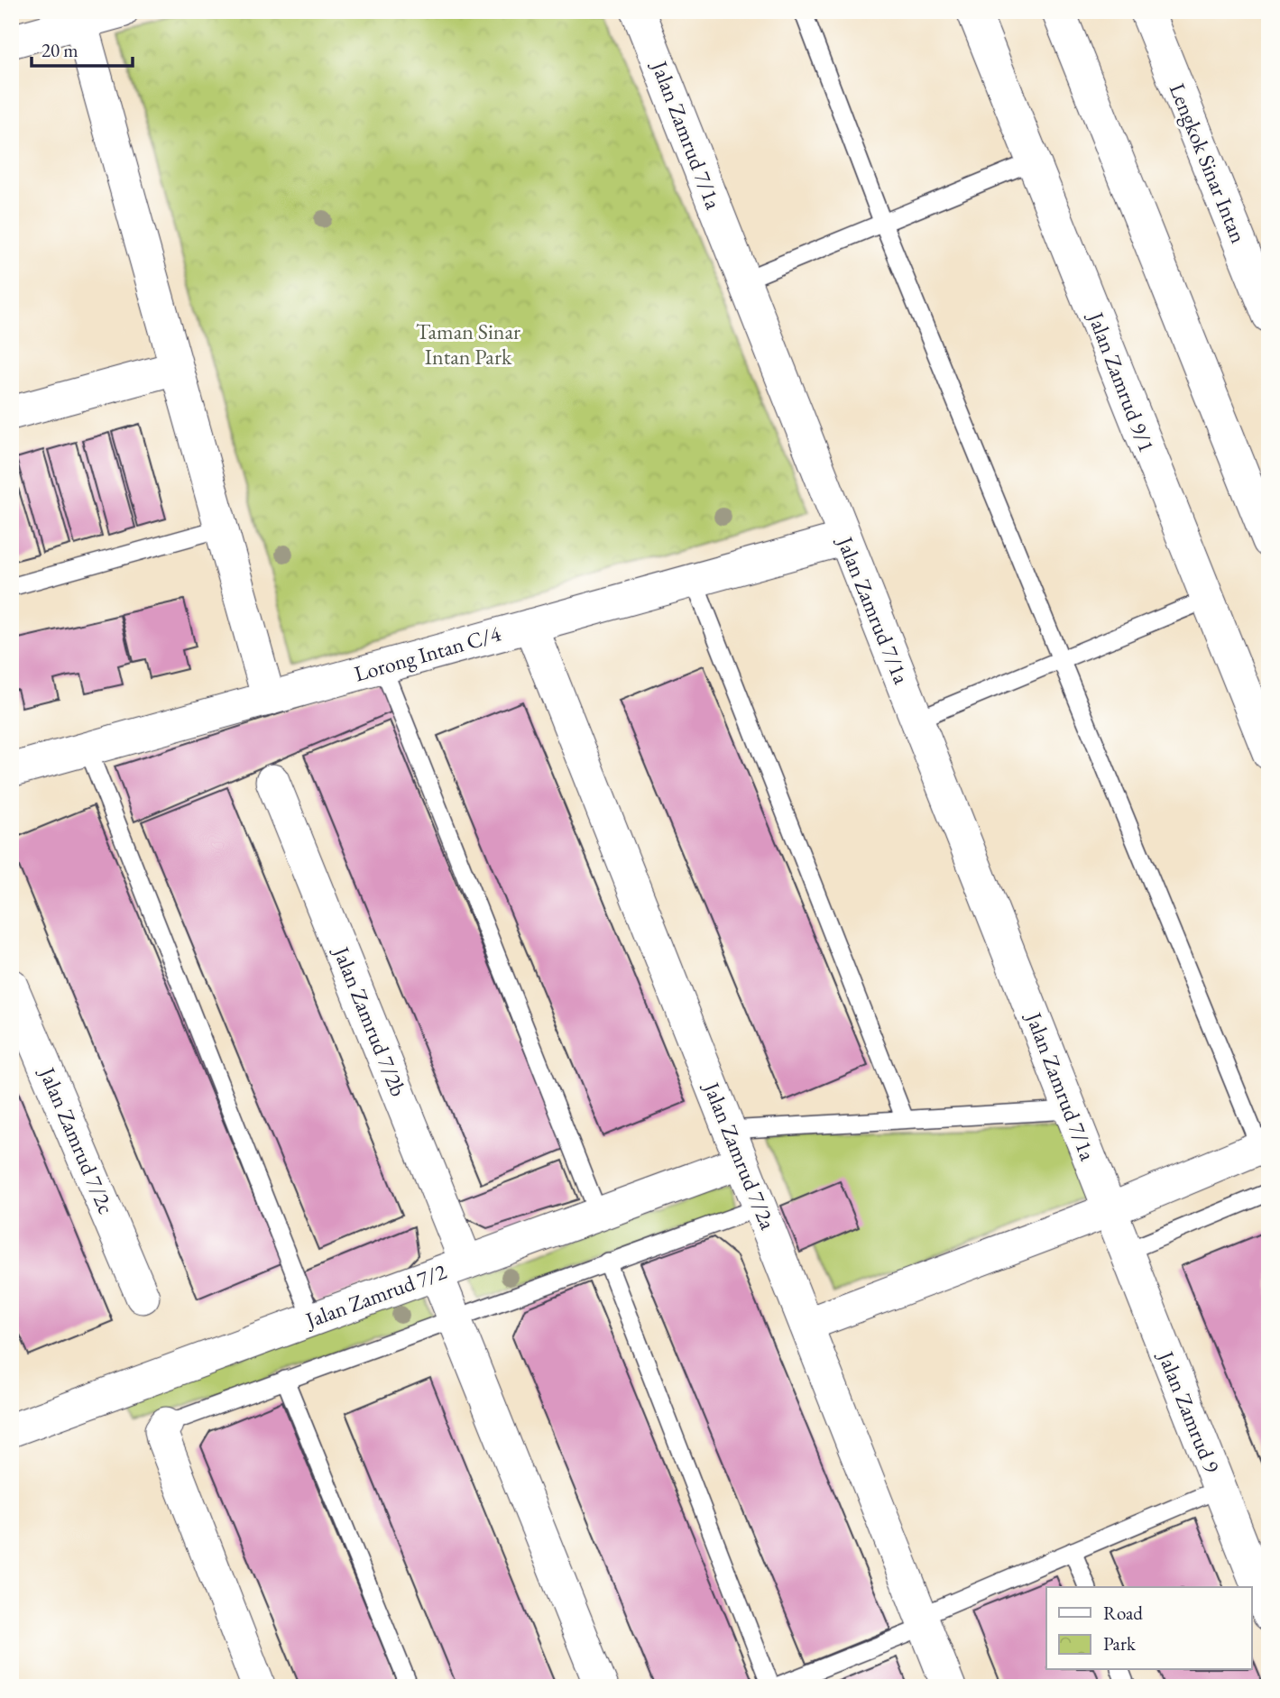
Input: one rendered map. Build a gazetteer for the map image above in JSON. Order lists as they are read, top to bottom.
{
  "streets": {
    "street": [
      "Jalan Zamrud 7/1a",
      "Lengkok Sinar Intan",
      "Jalan Zamrud 9/1",
      "Lorong Intan C/4",
      "Jalan Zamrud 7/2b",
      "Jalan Zamrud 7/2c",
      "Jalan Zamrud 7/2a",
      "Jalan Zamrud 7/2",
      "Jalan Zamrud 9"
    ]
  },
  "crossings": [
    ["Jalan Zamrud 7/1a", "Lorong Intan C/4"],
    ["Jalan Zamrud 7/1a", "Jalan Zamrud 9"],
    ["Lorong Intan C/4", "Jalan Zamrud 7/2a"],
    ["Jalan Zamrud 7/2b", "Jalan Zamrud 7/2"],
    ["Jalan Zamrud 7/2a", "Jalan Zamrud 7/2"]
  ],
  "parks": ["Taman Sinar Intan Park"],
  "legend": ["Road", "Park"],
  "scale_bar": "20 m"
}
